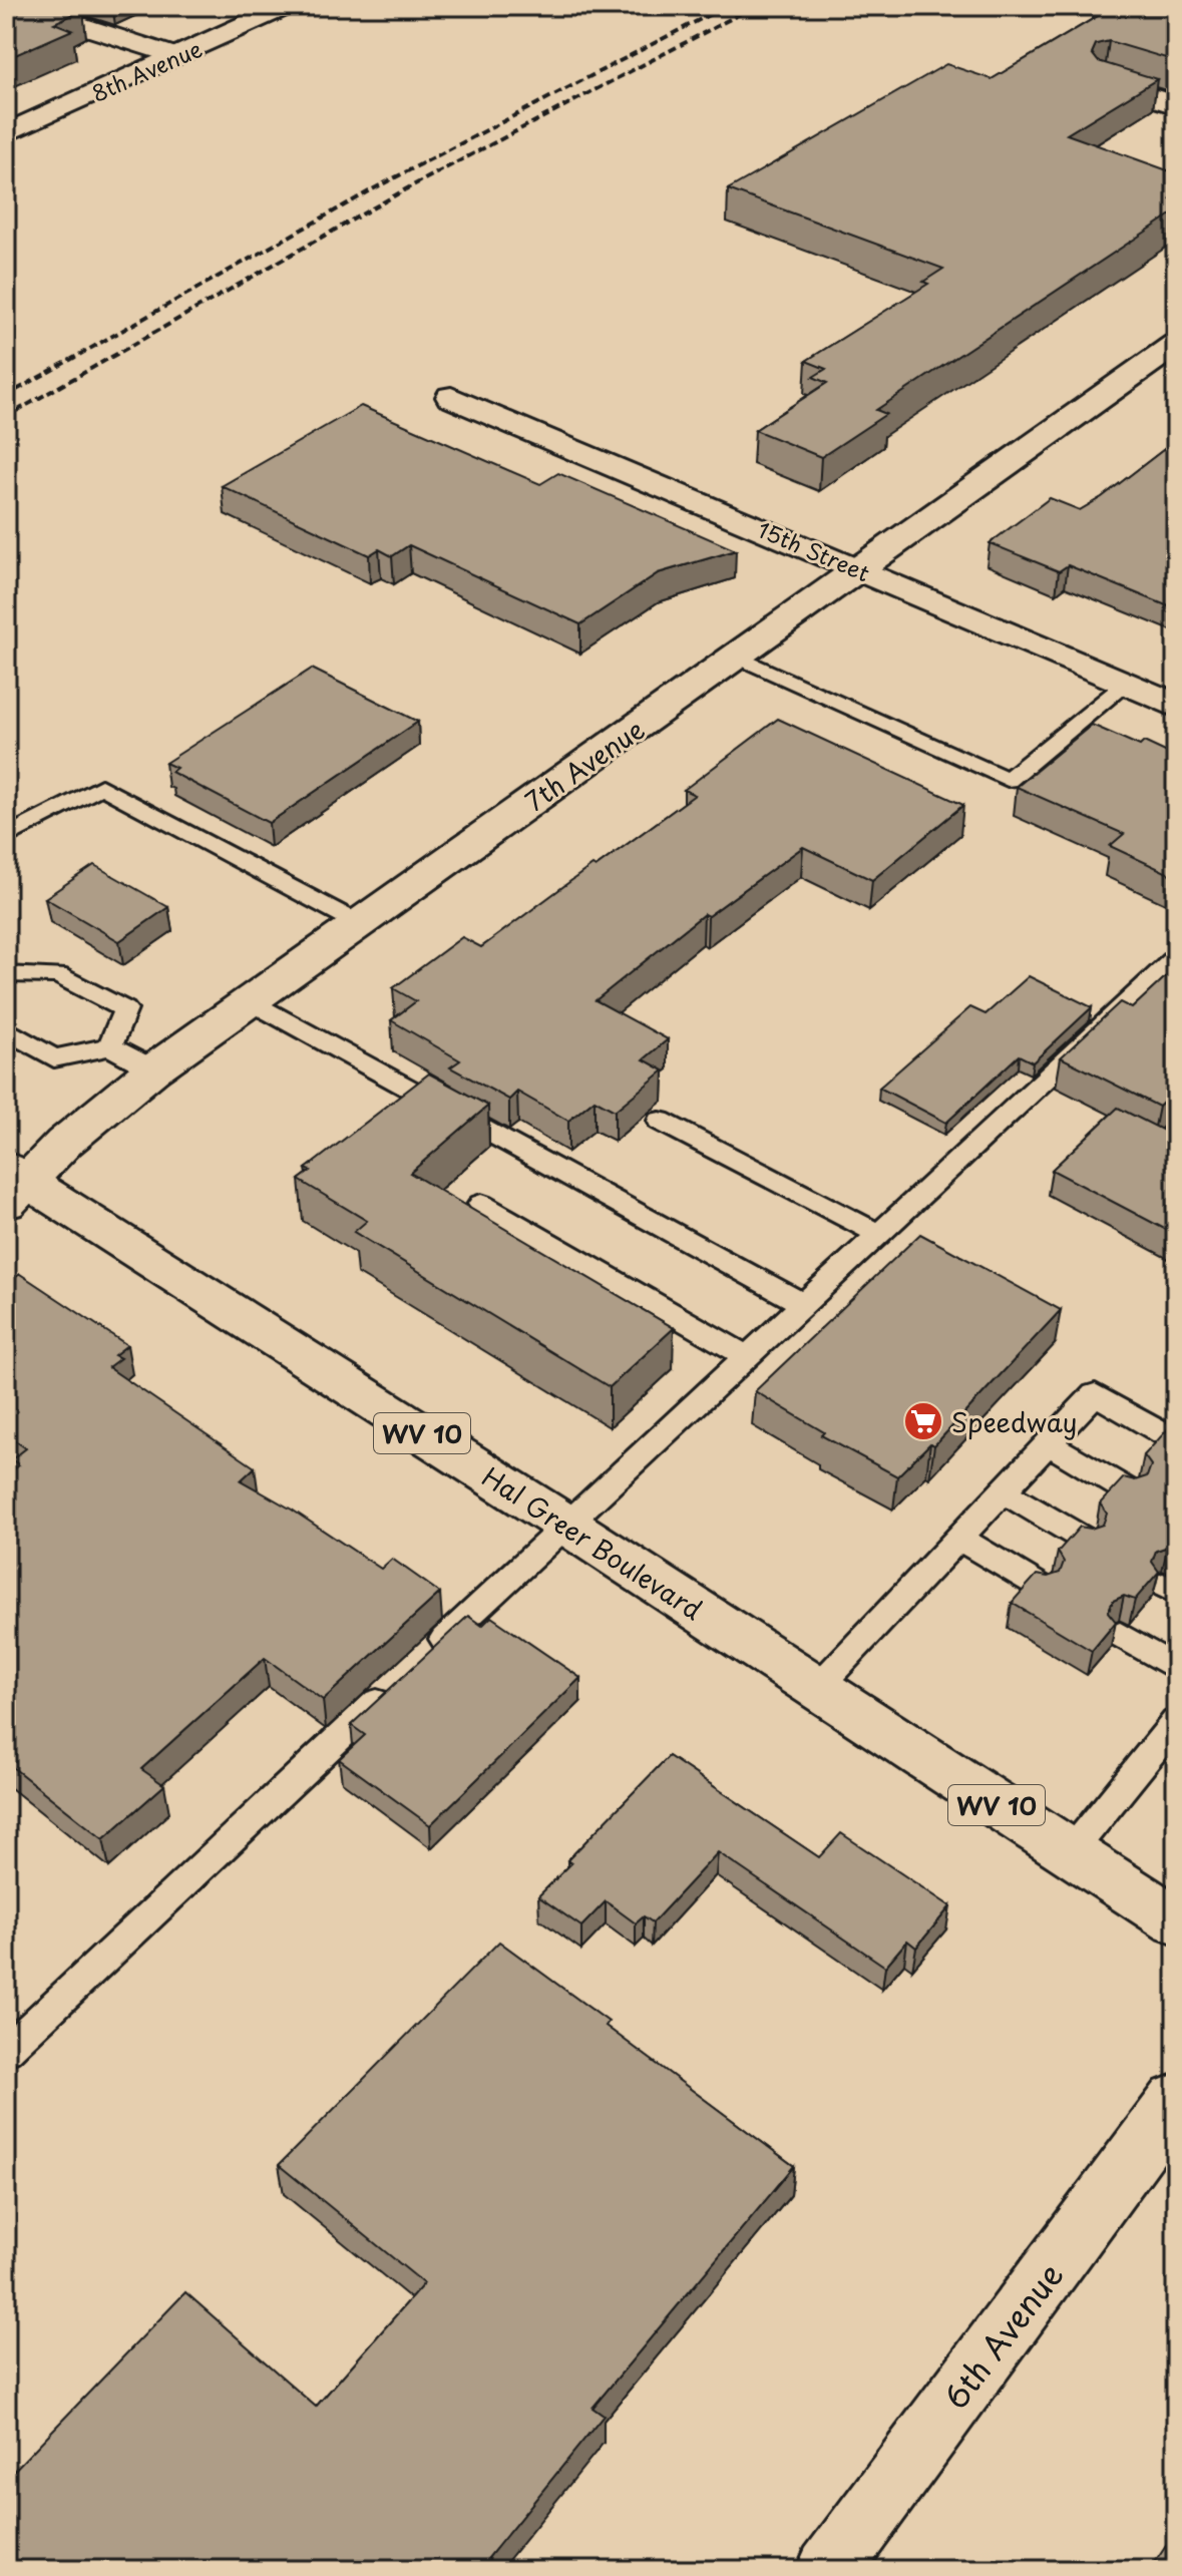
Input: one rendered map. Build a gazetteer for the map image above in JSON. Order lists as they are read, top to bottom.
{
  "streets": {
    "street": [
      "8th Avenue",
      "15th Street",
      "7th Avenue",
      "WV 10",
      "Hal Greer Boulevard",
      "6th Avenue"
    ]
  },
  "crossings": [
    ["15th Street", "7th Avenue"],
    ["7th Avenue", "Hal Greer Boulevard"]
  ],
  "places": {
    "supermarket": ["Speedway"]
  }
}
